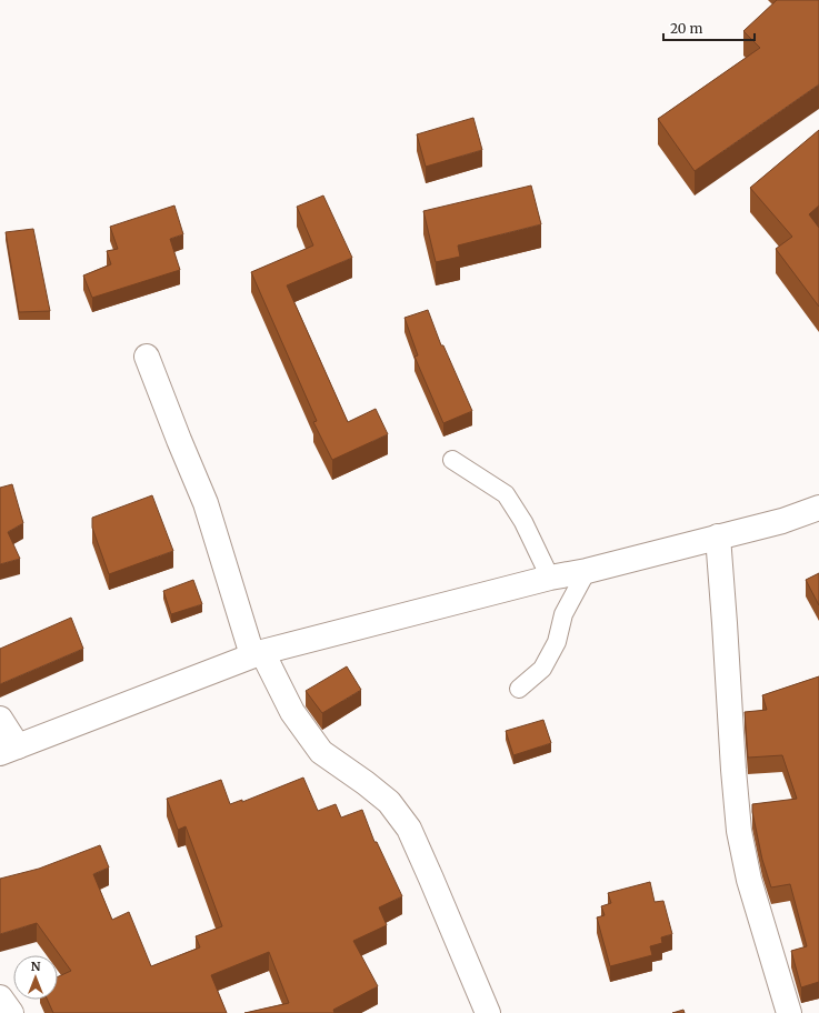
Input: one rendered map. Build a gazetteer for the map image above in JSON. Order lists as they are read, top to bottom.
{
  "scale_bar": "20 m",
  "north": "top"
}
